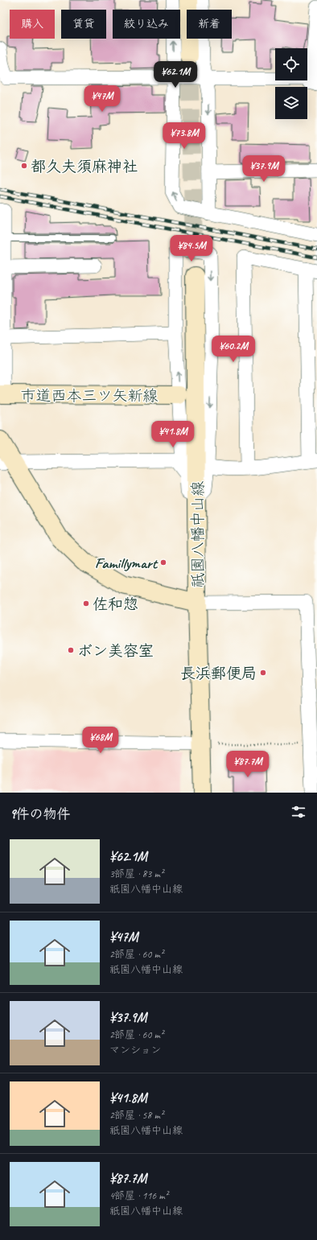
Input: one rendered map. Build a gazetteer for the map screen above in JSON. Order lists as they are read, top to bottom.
{
  "streets": {
    "main road": ["市道西本三ツ矢新線", "祇園八幡中山線"]
  },
  "places": [
    "都久夫須麻神社",
    "Famillymart",
    "佐和惣",
    "ボン美容室",
    "長浜郵便局"
  ],
  "page": {
    "chip": [
      "購入",
      "賃貸",
      "絞り込み",
      "新着"
    ],
    "price": [
      "¥62.1M",
      "¥47M",
      "¥73.8M",
      "¥37.9M",
      "¥84.5M",
      "¥60.2M",
      "¥41.8M",
      "¥68M",
      "¥87.7M"
    ],
    "heading": "9件の物件",
    "list": [
      {
        "name": "¥62.1M",
        "note": "3部屋 · 83 m² · 祇園八幡中山線"
      },
      {
        "name": "¥47M",
        "note": "2部屋 · 60 m² · 祇園八幡中山線"
      },
      {
        "name": "¥37.9M",
        "note": "2部屋 · 60 m² · マンション"
      },
      {
        "name": "¥41.8M",
        "note": "2部屋 · 58 m² · 祇園八幡中山線"
      },
      {
        "name": "¥87.7M",
        "note": "4部屋 · 116 m² · 祇園八幡中山線"
      }
    ]
  }
}
